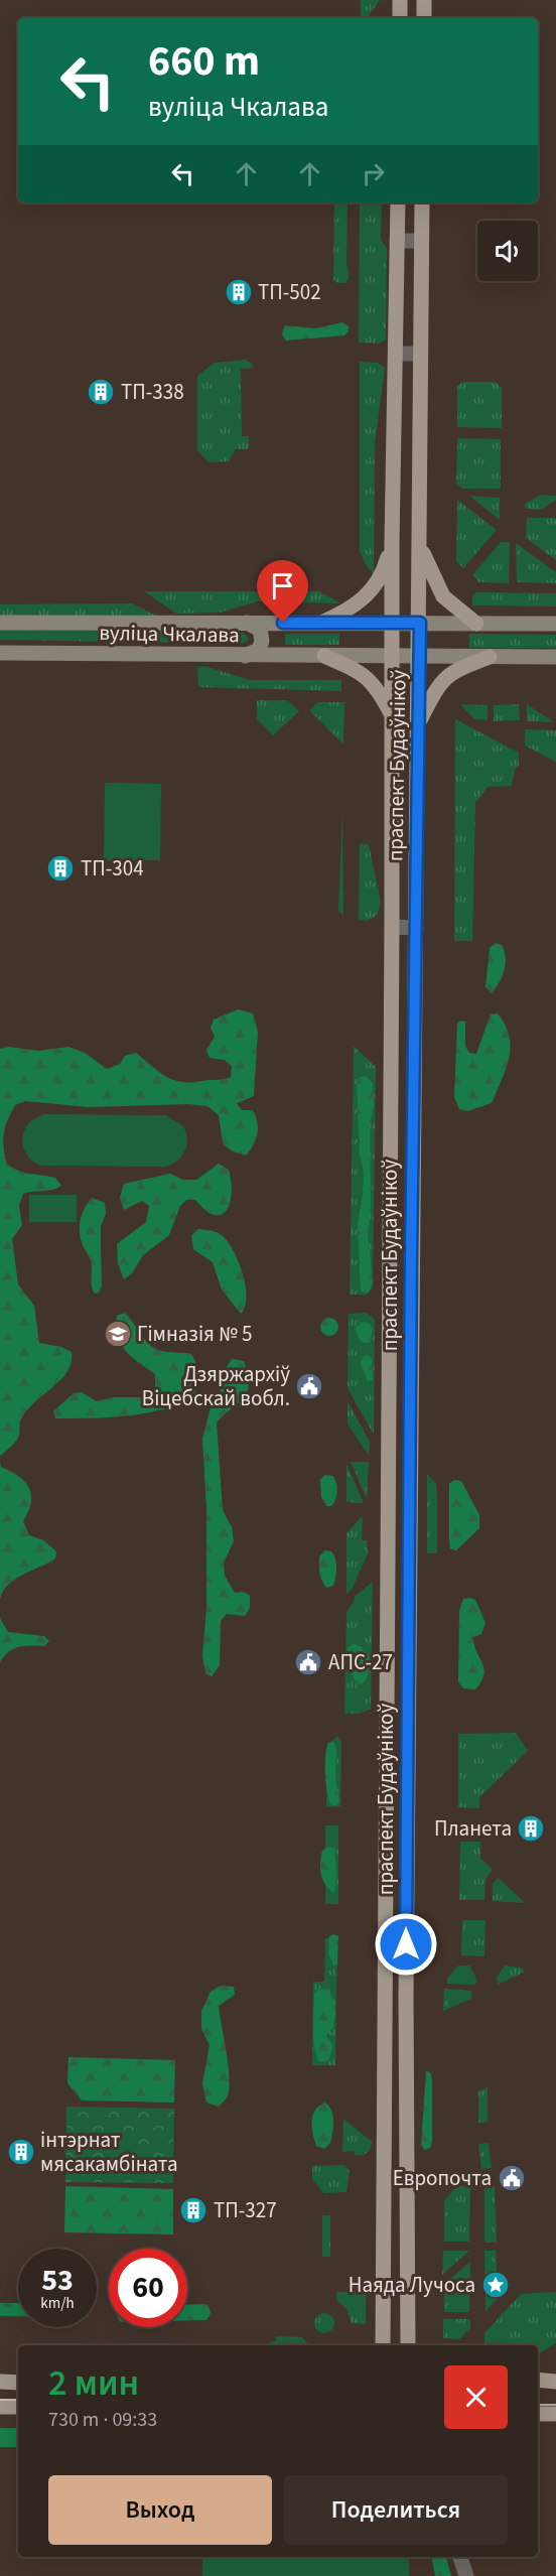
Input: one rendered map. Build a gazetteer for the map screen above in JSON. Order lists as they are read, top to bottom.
{
  "streets": {
    "main road": ["вуліца Чкалава", "праспект Будаўнікоў"]
  },
  "crossings": [
    ["вуліца Чкалава", "праспект Будаўнікоў"]
  ],
  "places": {
    "building": [
      "ТП-502",
      "ТП-338",
      "ТП-304",
      "Планета",
      "інтэрнат мясакамбіната",
      "ТП-327"
    ],
    "school or university": ["Гімназія № 5"],
    "public building": ["Дзяржархіў Віцебскай вобл.", "АПС-27", "Европочта"],
    "place": ["Наяда Лучоса"]
  },
  "page": {
    "turn": ["660 m", "вуліца Чкалава"],
    "speed": "53 km/h",
    "limit": "60",
    "heading": ["2 мин", "730 m · 09:33"],
    "buttons": ["Выход", "Поделиться"]
  }
}
